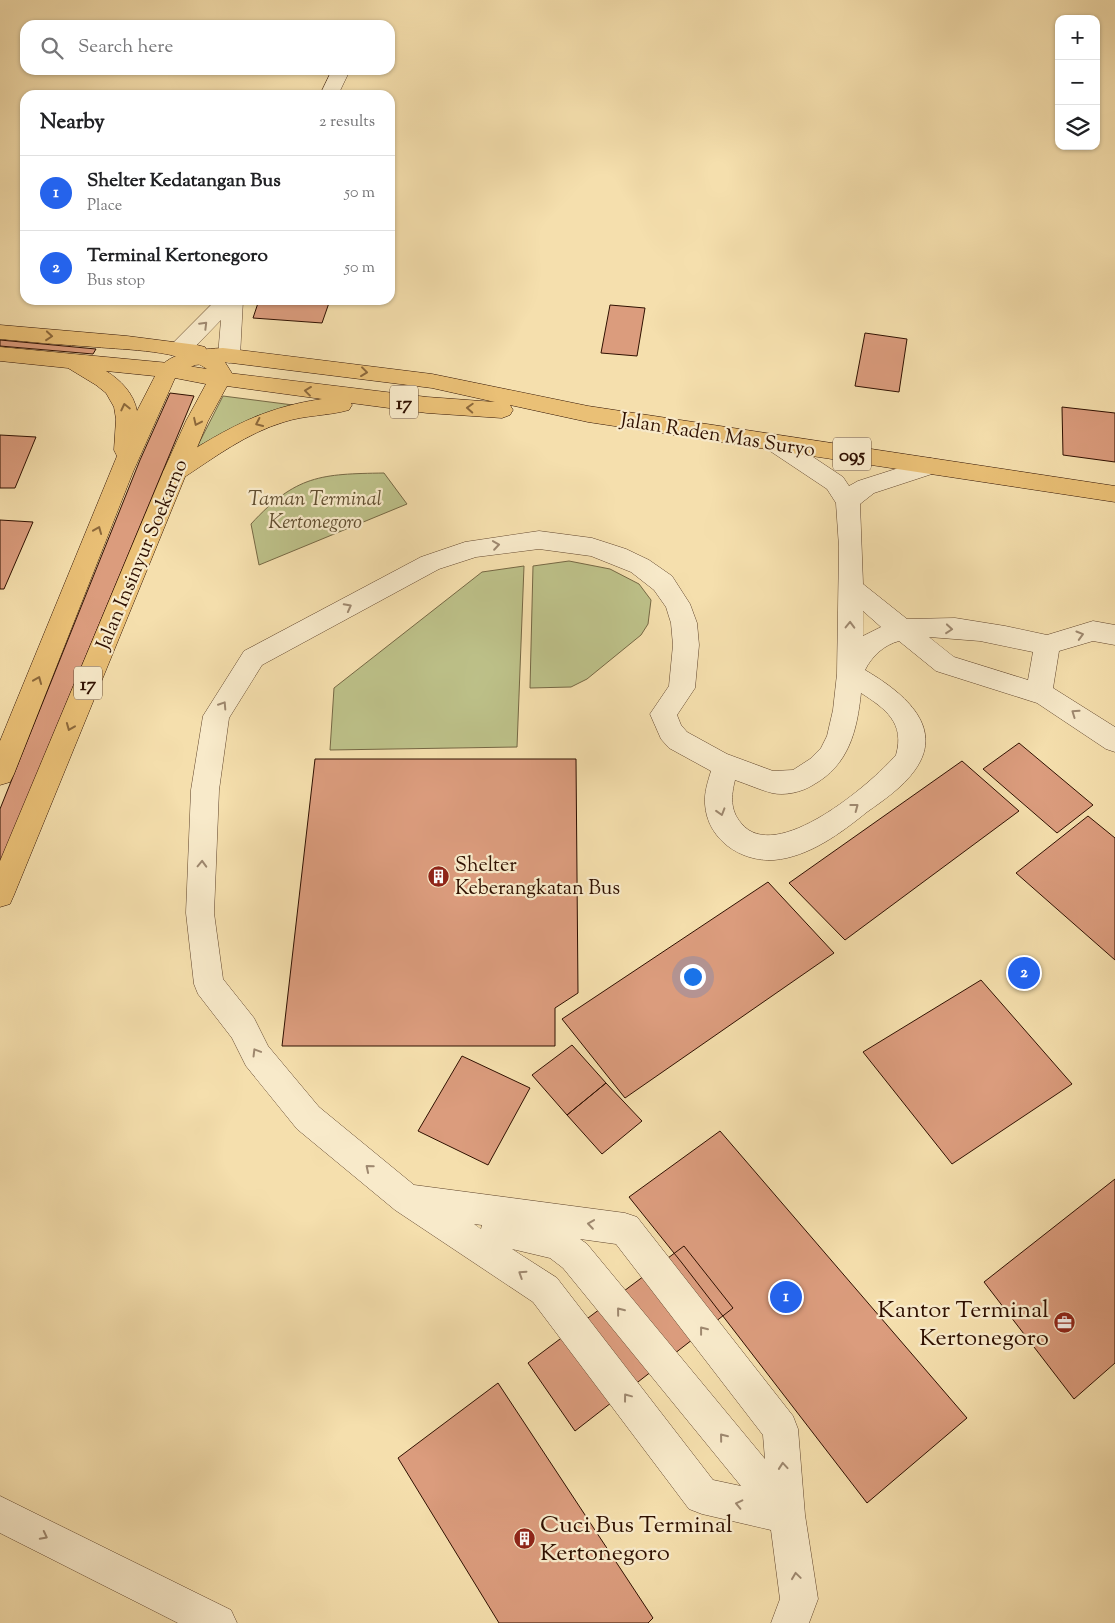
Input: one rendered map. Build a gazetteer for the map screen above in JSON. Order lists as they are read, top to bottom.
{
  "streets": {
    "main road": [
      "17",
      "Jalan Raden Mas Suryo",
      "095",
      "Jalan Insinyur Soekarno"
    ]
  },
  "crossings": [
    ["17", "Jalan Raden Mas Suryo"],
    ["17", "095"],
    ["Jalan Raden Mas Suryo", "095"],
    ["Jalan Raden Mas Suryo", "Jalan Insinyur Soekarno"]
  ],
  "parks": ["Taman Terminal Kertonegoro"],
  "places": {
    "building": ["Shelter Keberangkatan Bus", "Cuci Bus Terminal Kertonegoro"],
    "office": ["Kantor Terminal Kertonegoro"]
  },
  "page": {
    "map_buttons": ["+", "−"],
    "search": "Search here",
    "heading": ["Nearby", "2 results"],
    "list": [
      {
        "mark": "1",
        "name": "Shelter Kedatangan Bus",
        "note": "Place",
        "value": "50 m"
      },
      {
        "mark": "2",
        "name": "Terminal Kertonegoro",
        "note": "Bus stop",
        "value": "50 m"
      }
    ],
    "pins": ["2", "1"]
  }
}
